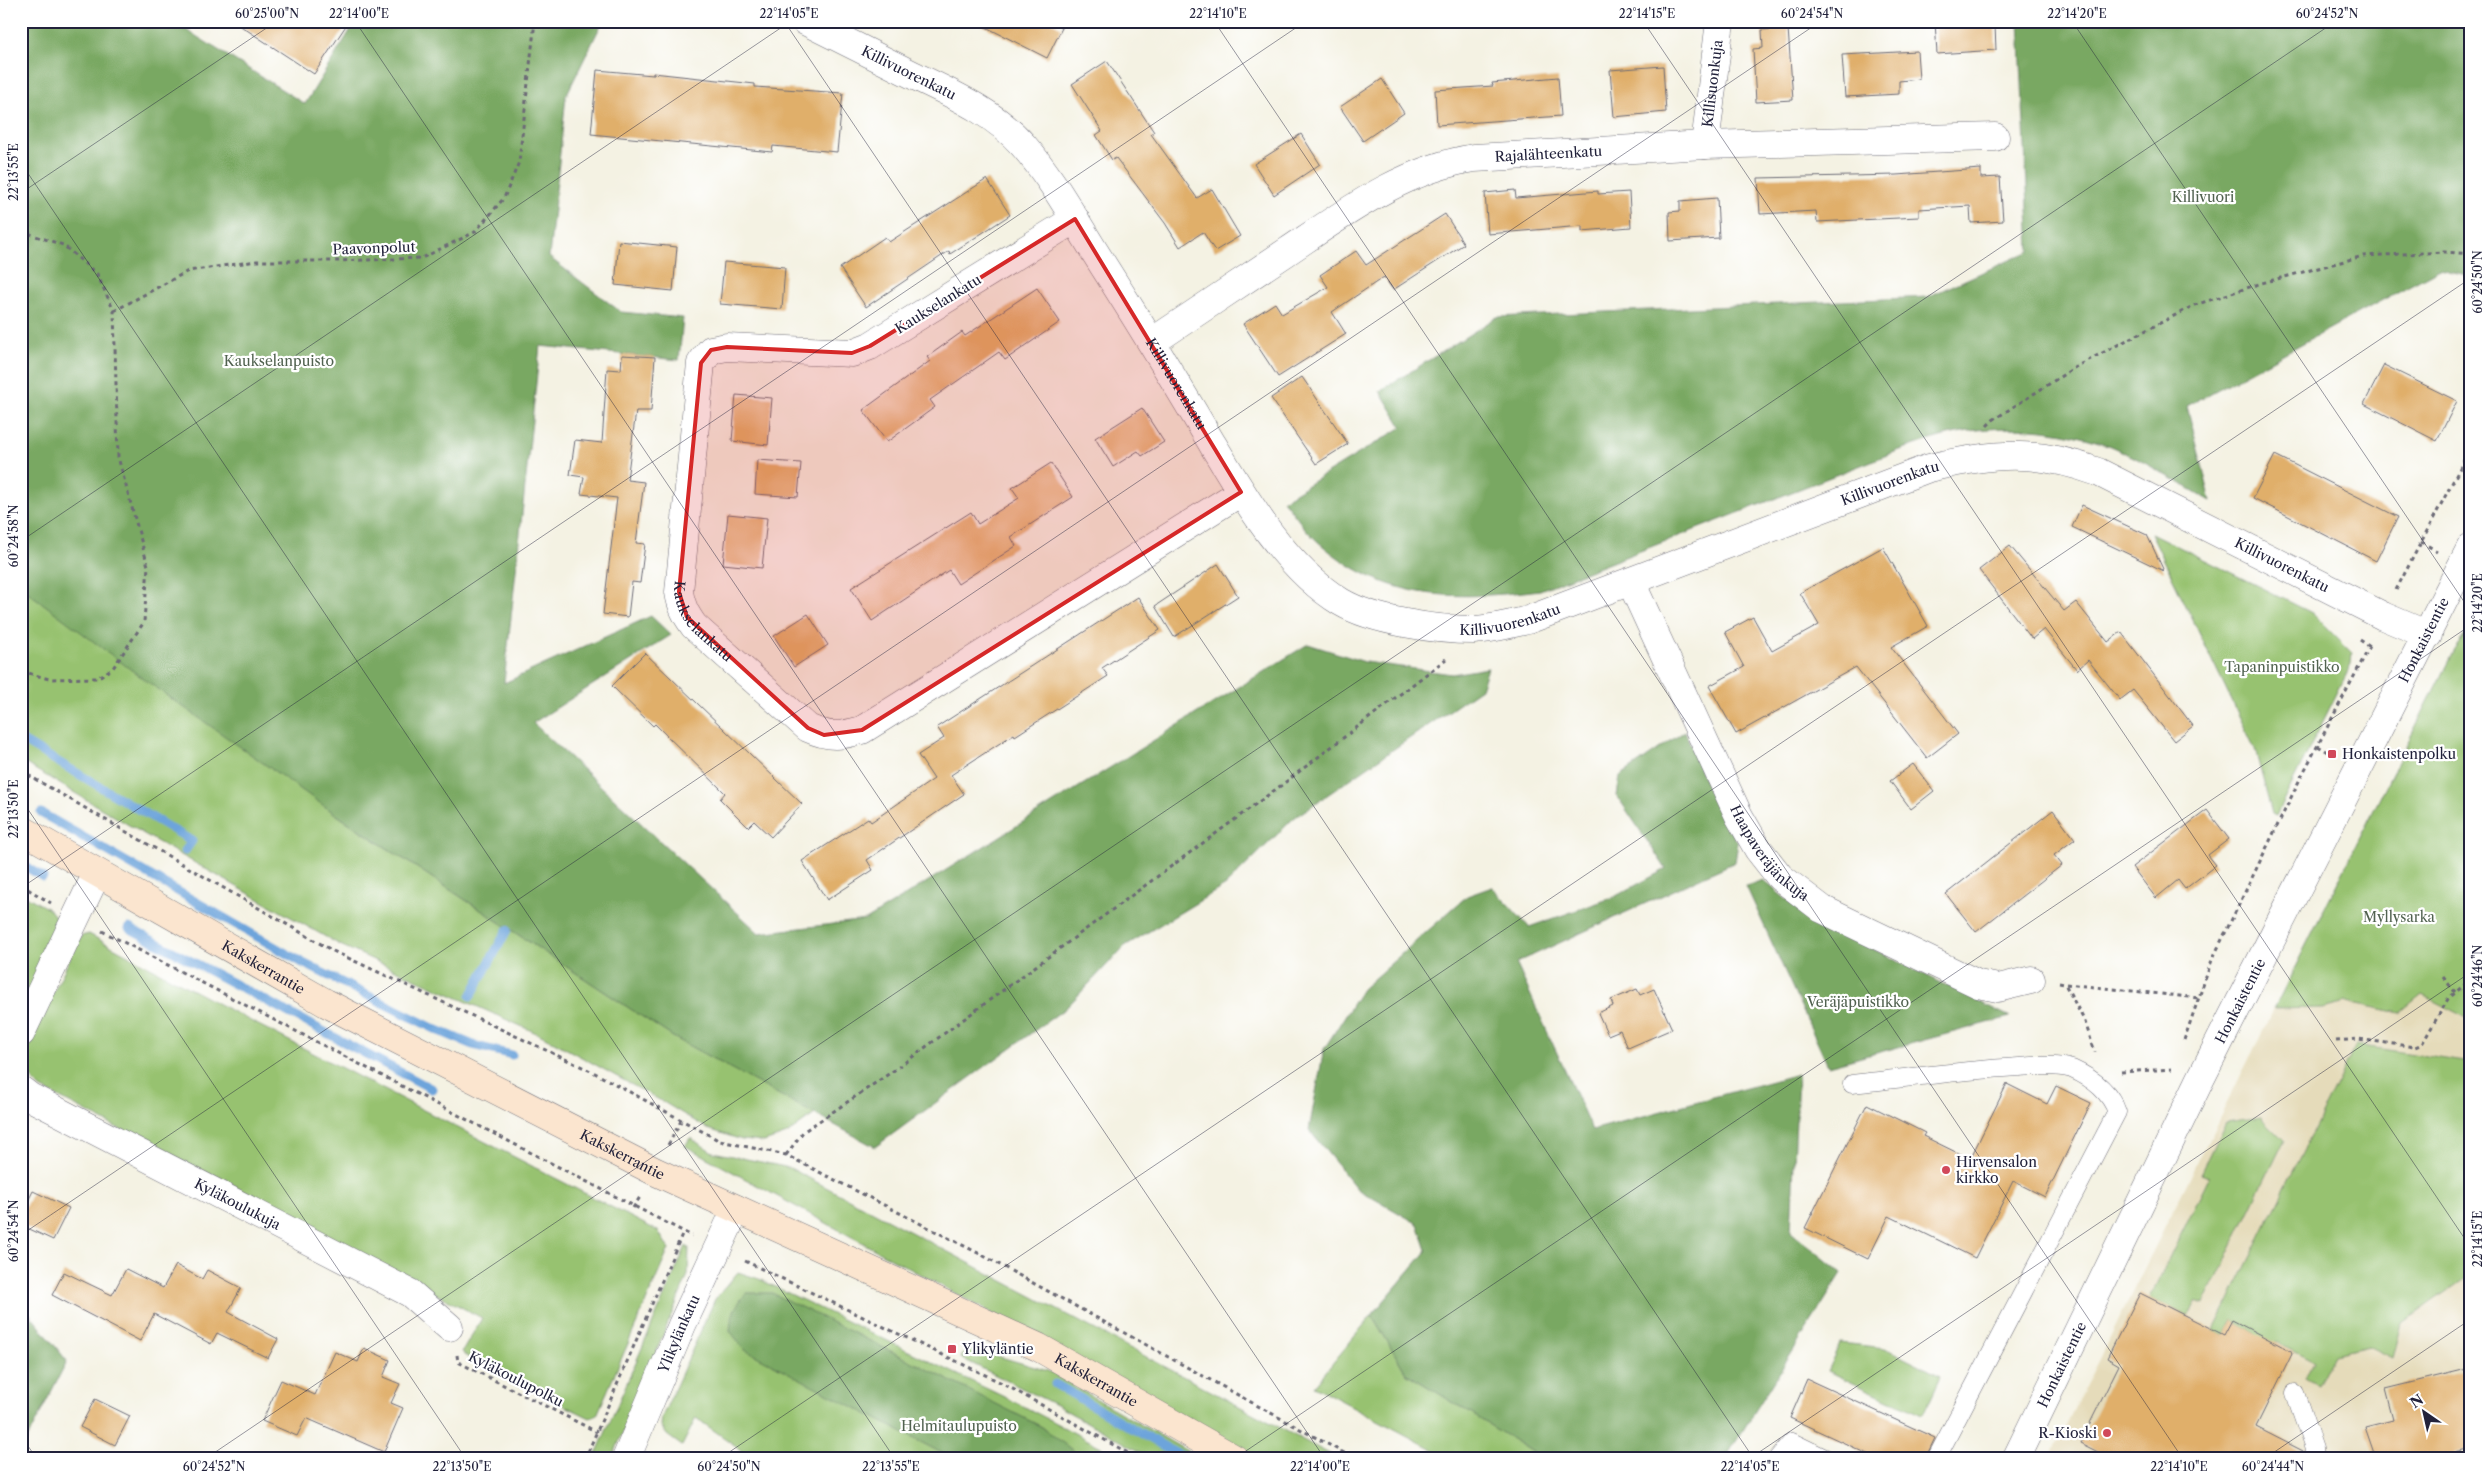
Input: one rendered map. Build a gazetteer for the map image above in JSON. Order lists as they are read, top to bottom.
{
  "streets": {
    "main road": ["Kakskerrantie"],
    "street": [
      "Killivuorenkatu",
      "Killisuonkuja",
      "Rajalähteenkatu",
      "Kaukselankatu",
      "Honkaistentie",
      "Haapaveräjänkuja",
      "Kyläkoulukuja",
      "Ylikylänkatu"
    ],
    "path": ["Paavonpolut", "Kyläkoulupolku"]
  },
  "crossings": [
    ["Killivuorenkatu", "Rajalähteenkatu"],
    ["Killivuorenkatu", "Kaukselankatu"],
    ["Killivuorenkatu", "Honkaistentie"],
    ["Killivuorenkatu", "Haapaveräjänkuja"],
    ["Killisuonkuja", "Rajalähteenkatu"],
    ["Kakskerrantie", "Ylikylänkatu"],
    ["Kyläkoulukuja", "Kyläkoulupolku"]
  ],
  "parks": [
    "Killivuori",
    "Kaukselanpuisto",
    "Tapaninpuistikko",
    "Myllysarka",
    "Veräjäpuistikko",
    "Helmitaulupuisto"
  ],
  "places": {
    "transit": ["Honkaistenpolku", "Ylikyläntie"],
    "other": ["Hirvensalon kirkko", "R-Kioski"]
  },
  "north": "top left",
  "coordinates": [
    "60°25'00\"N",
    "22°14'00\"E",
    "22°14'05\"E",
    "22°14'10\"E",
    "22°14'15\"E",
    "60°24'54\"N",
    "22°14'20\"E",
    "60°24'52\"N",
    "22°13'55\"E",
    "60°24'50\"N",
    "60°24'58\"N",
    "22°13'50\"E",
    "60°24'46\"N",
    "60°24'44\"N"
  ]
}
